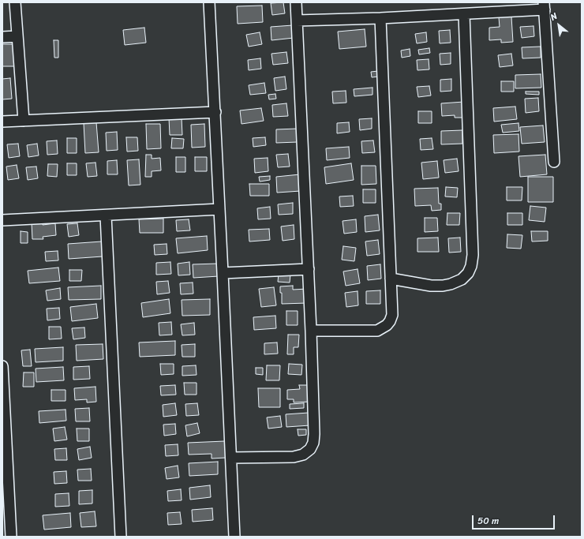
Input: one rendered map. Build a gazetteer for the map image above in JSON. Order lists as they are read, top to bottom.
{
  "scale_bar": "50 m",
  "north": "top left"
}
